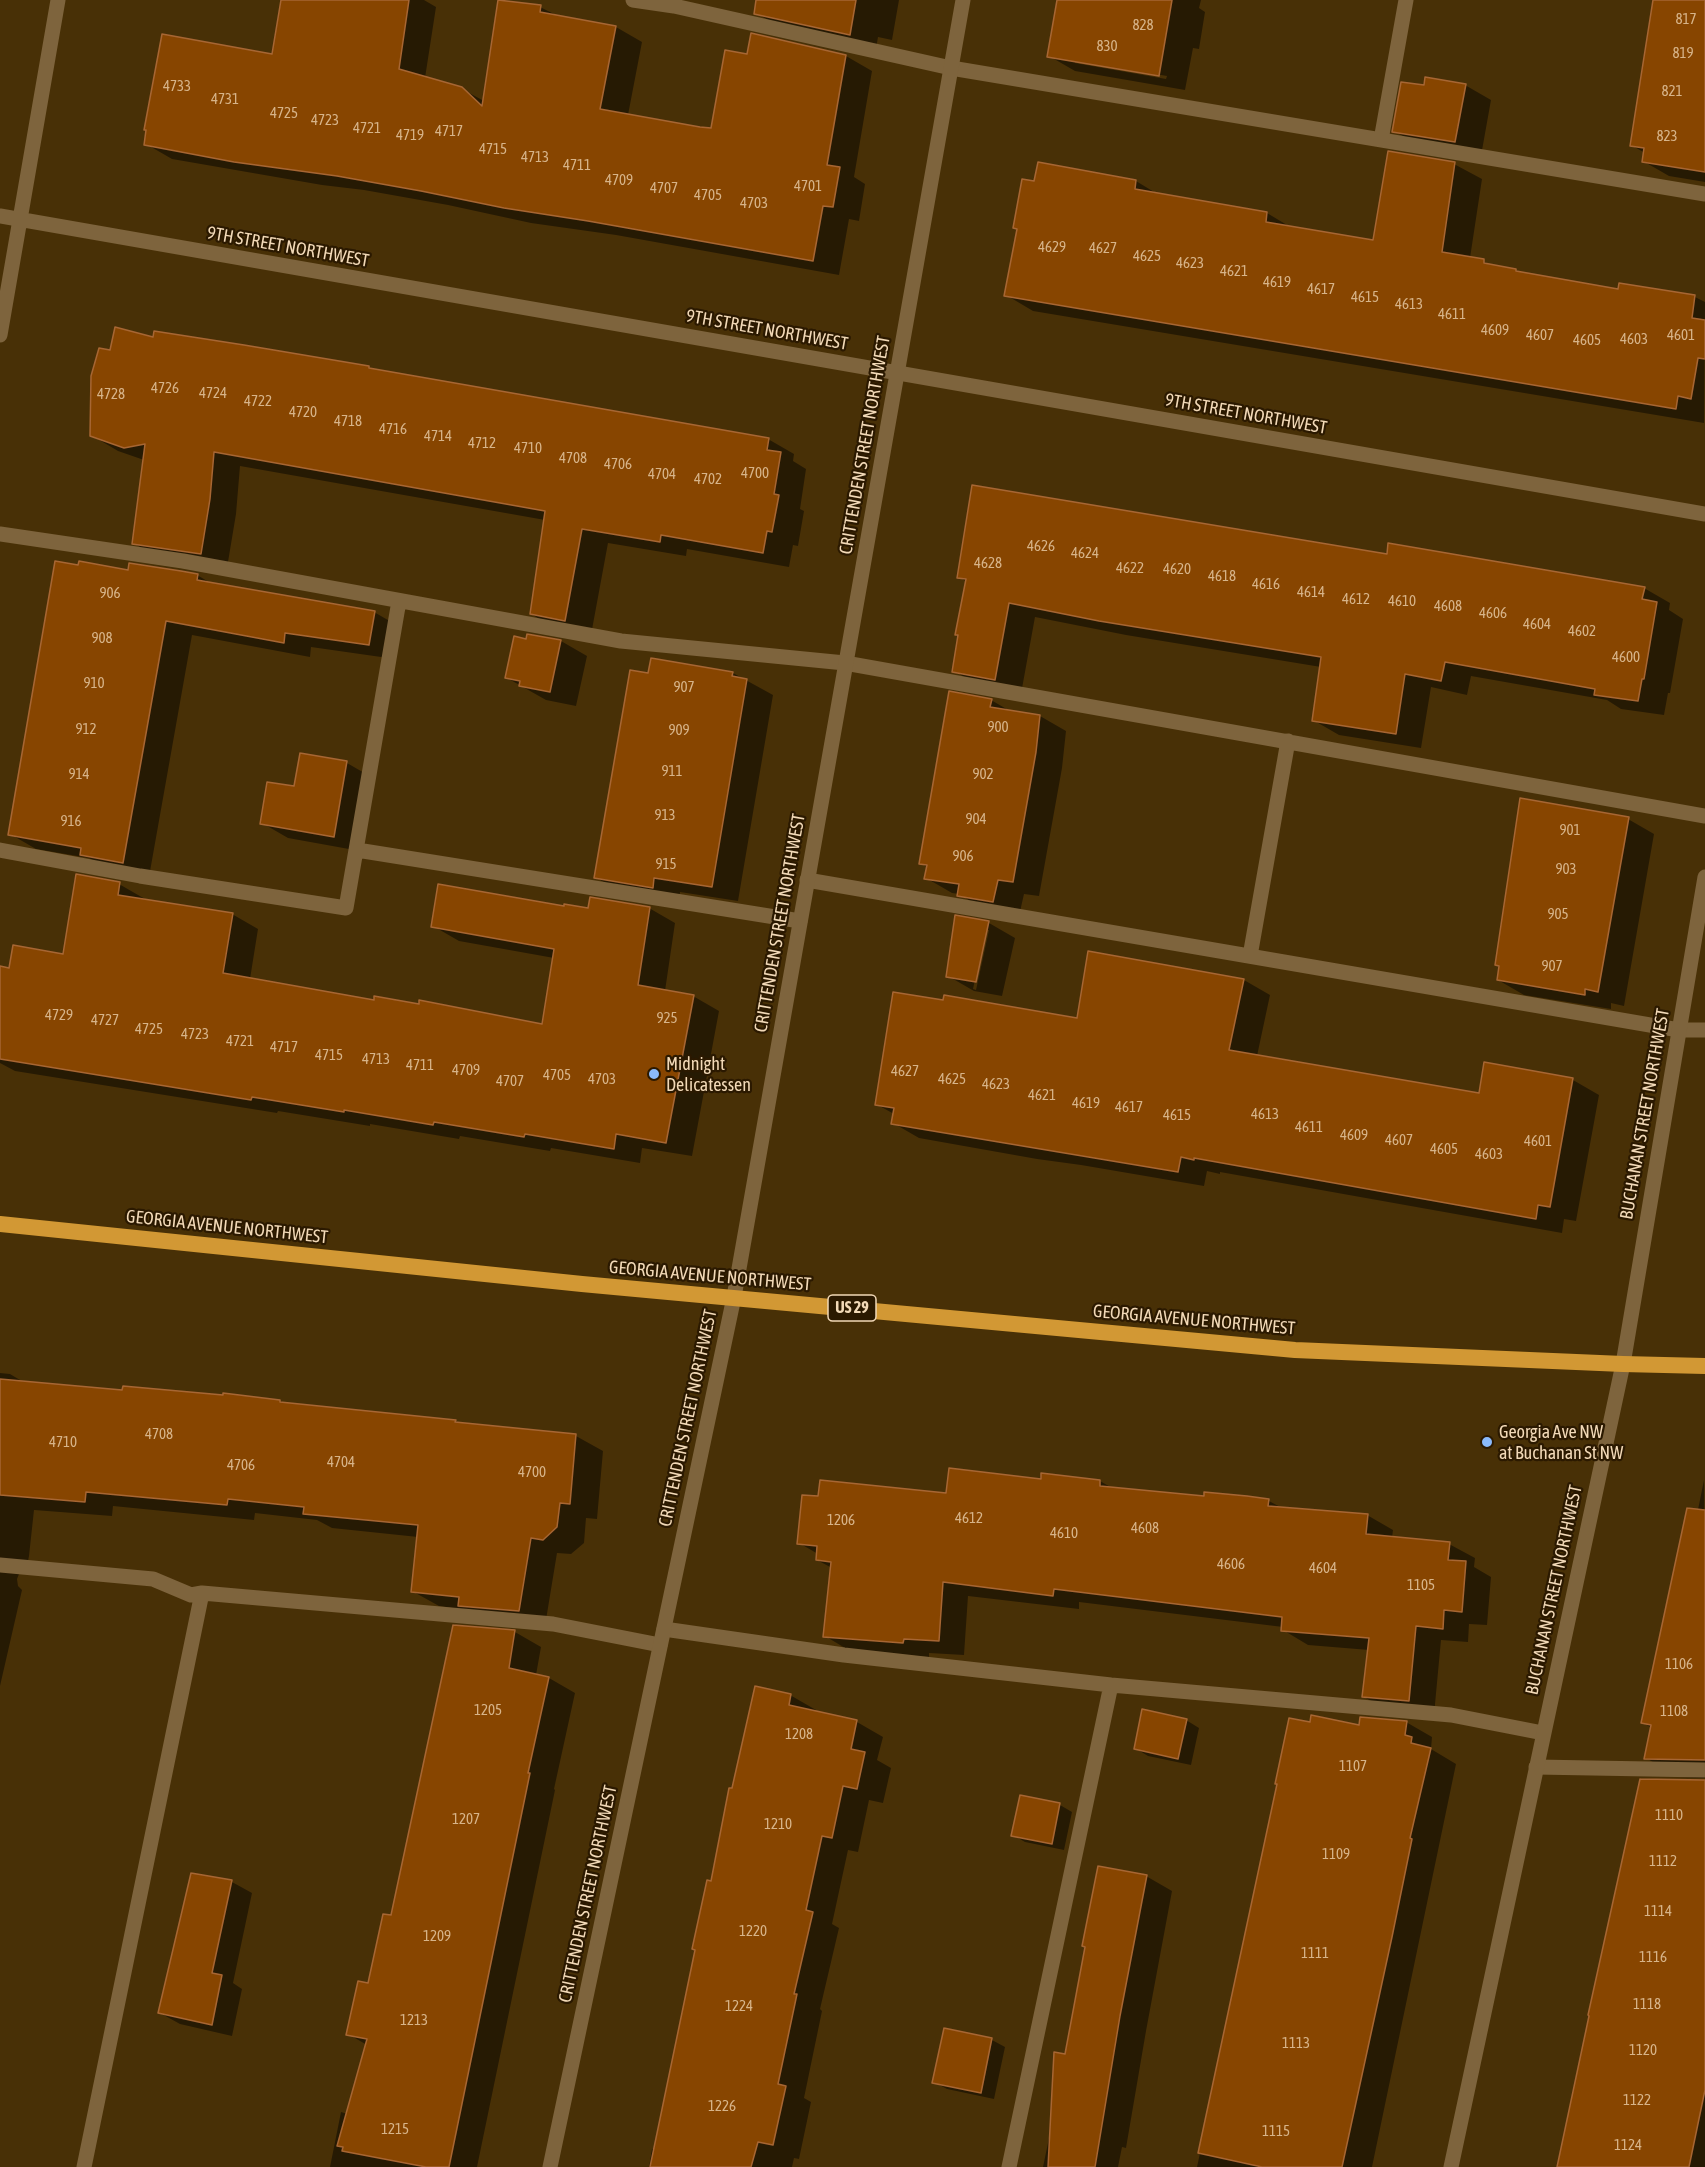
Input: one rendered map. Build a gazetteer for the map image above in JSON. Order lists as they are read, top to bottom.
{
  "streets": {
    "highway": ["GEORGIA AVENUE NORTHWEST", "US 29"],
    "street": ["9TH STREET NORTHWEST", "CRITTENDEN STREET NORTHWEST", "BUCHANAN STREET NORTHWEST"]
  },
  "crossings": [
    ["9TH STREET NORTHWEST", "CRITTENDEN STREET NORTHWEST"],
    ["CRITTENDEN STREET NORTHWEST", "GEORGIA AVENUE NORTHWEST"],
    ["BUCHANAN STREET NORTHWEST", "GEORGIA AVENUE NORTHWEST"]
  ],
  "places": ["Midnight Delicatessen", "Georgia Ave NW at Buchanan St NW"],
  "house_numbers": [
    "817",
    "828",
    "830",
    "819",
    "4733",
    "821",
    "4731",
    "4725",
    "4723",
    "4721",
    "4717",
    "4719",
    "823",
    "4715",
    "4713",
    "4711",
    "4709",
    "4701",
    "4707",
    "4705",
    "4703",
    "4629",
    "4627",
    "4625",
    "4623",
    "4621",
    "4619",
    "4617",
    "4615",
    "4613",
    "4611",
    "4609",
    "4607",
    "4601",
    "4603",
    "4605",
    "4726",
    "4724",
    "4728",
    "4722",
    "4720",
    "4718",
    "4716",
    "4714",
    "4712",
    "4710",
    "4708",
    "4706",
    "4700",
    "4704",
    "4702",
    "4626",
    "4624",
    "4628",
    "4622",
    "4620",
    "4618",
    "4616",
    "4614",
    "906",
    "4612",
    "4610",
    "4608",
    "4606",
    "4604",
    "4602",
    "908",
    "4600",
    "910",
    "907",
    "900",
    "912",
    "909",
    "911",
    "914",
    "902",
    "913",
    "904",
    "916",
    "901",
    "906",
    "915",
    "903",
    "905",
    "907",
    "4729",
    "925",
    "4727",
    "4725",
    "4723",
    "4721",
    "4717",
    "4715",
    "4713",
    "4711",
    "4709",
    "4627",
    "4705",
    "4703",
    "4625",
    "4707",
    "4623",
    "4621",
    "4619",
    "4617",
    "4613",
    "4615",
    "4611",
    "4609",
    "4607",
    "4601",
    "4605",
    "4603",
    "4708",
    "4710",
    "4704",
    "4706",
    "4700",
    "4612",
    "1206",
    "4608",
    "4610",
    "4606",
    "4604",
    "1105",
    "1106",
    "1205",
    "1108",
    "1208",
    "1107",
    "1110",
    "1207",
    "1210",
    "1109",
    "1112",
    "1114",
    "1220",
    "1209",
    "1111",
    "1116",
    "1118",
    "1224",
    "1213",
    "1113",
    "1120",
    "1122",
    "1226",
    "1215",
    "1115",
    "1124"
  ]
}
